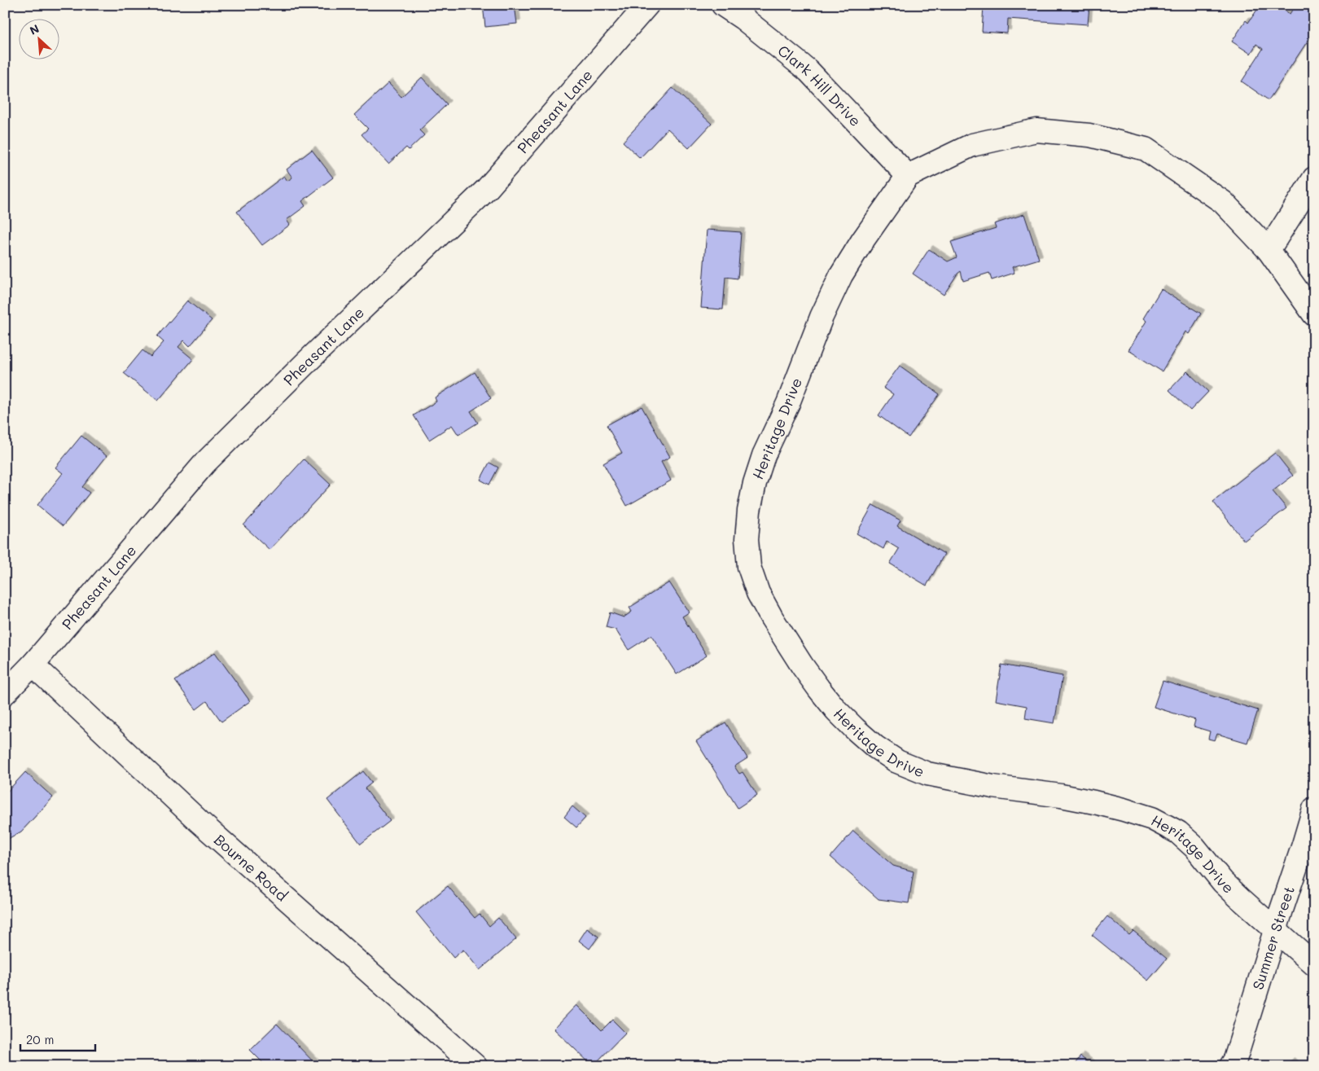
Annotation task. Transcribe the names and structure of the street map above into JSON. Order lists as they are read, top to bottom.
{
  "streets": {
    "street": [
      "Clark Hill Drive",
      "Pheasant Lane",
      "Heritage Drive",
      "Bourne Road",
      "Summer Street"
    ]
  },
  "crossings": [
    ["Clark Hill Drive", "Heritage Drive"],
    ["Pheasant Lane", "Bourne Road"],
    ["Heritage Drive", "Summer Street"]
  ],
  "scale_bar": "20 m",
  "north": "top left"
}
